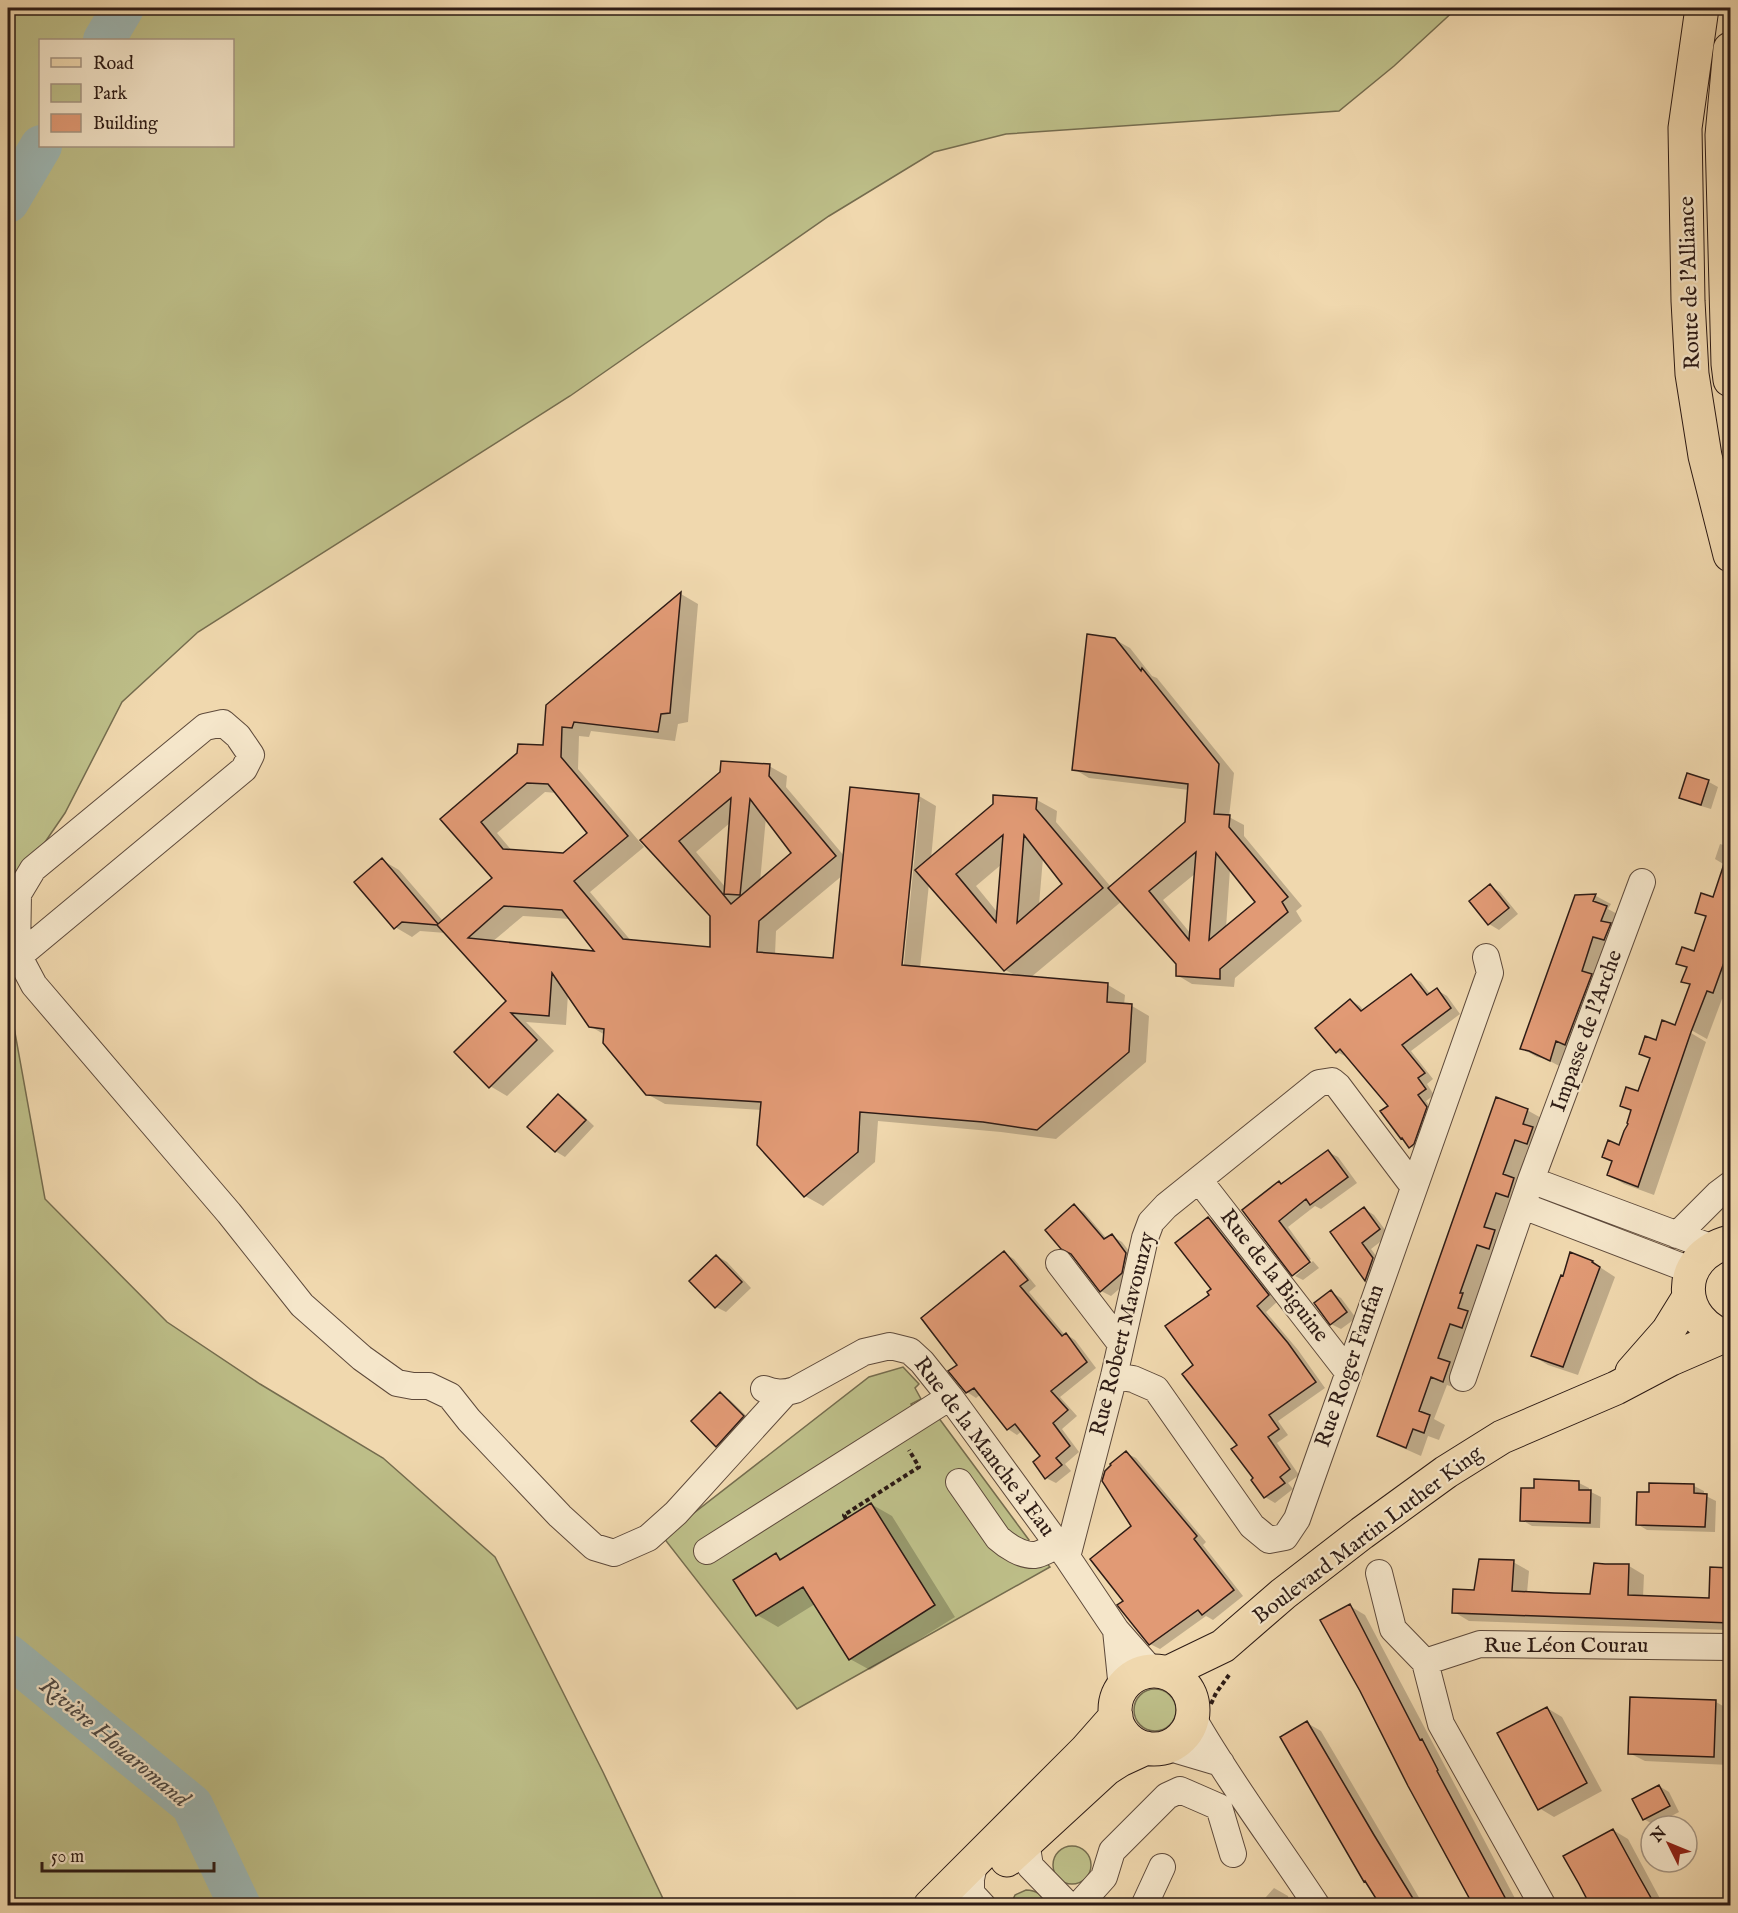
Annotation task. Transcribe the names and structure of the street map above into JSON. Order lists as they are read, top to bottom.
{
  "streets": {
    "main road": ["Route de l'Alliance", "Boulevard Martin Luther King"],
    "street": [
      "Impasse de l'Arche",
      "Rue de la Biguine",
      "Rue Robert Mavounzy",
      "Rue Roger Fanfan",
      "Rue de la Manche à Eau",
      "Rue Léon Courau"
    ]
  },
  "crossings": [
    ["Rue de la Biguine", "Rue Robert Mavounzy"],
    ["Rue de la Biguine", "Rue Roger Fanfan"],
    ["Rue Robert Mavounzy", "Rue Roger Fanfan"],
    ["Rue Robert Mavounzy", "Rue de la Manche à Eau"],
    ["Rue de la Manche à Eau", "Boulevard Martin Luther King"]
  ],
  "water": ["Rivière Houaromand"],
  "legend": ["Road", "Park", "Building"],
  "scale_bar": "50 m",
  "north": "top left"
}
